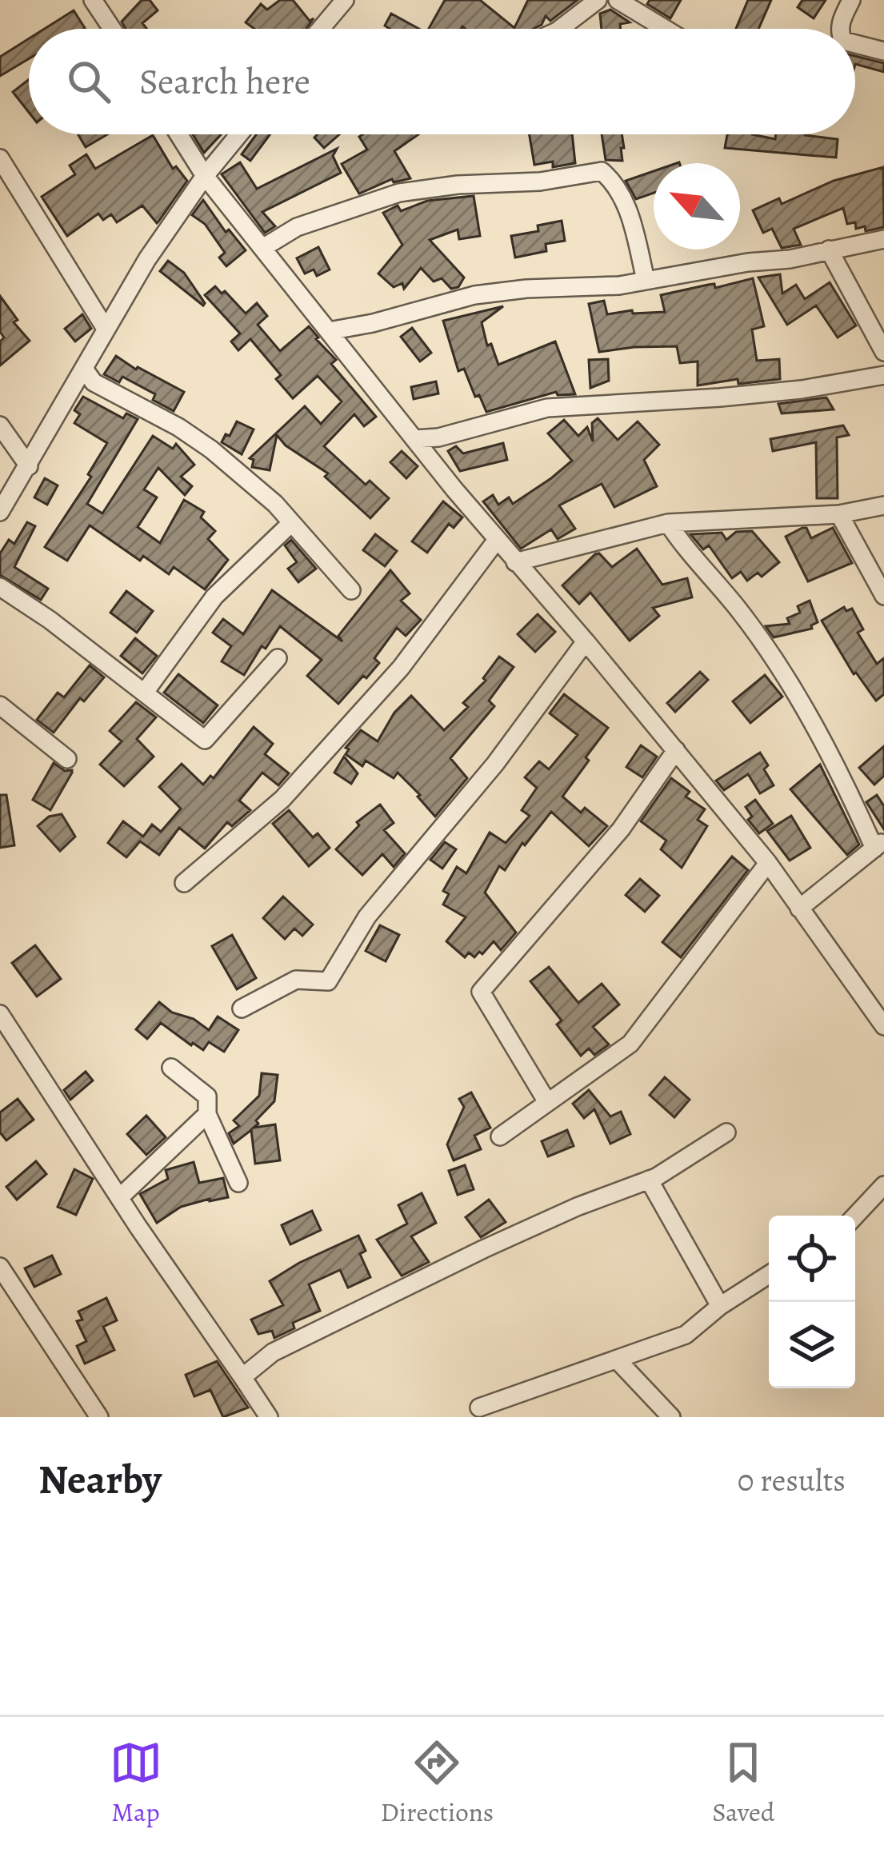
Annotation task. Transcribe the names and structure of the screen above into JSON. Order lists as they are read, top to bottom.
{
  "north": "top left",
  "page": {
    "search": "Search here",
    "heading": ["Nearby", "0 results"],
    "nav": ["Map", "Directions", "Saved"]
  }
}
